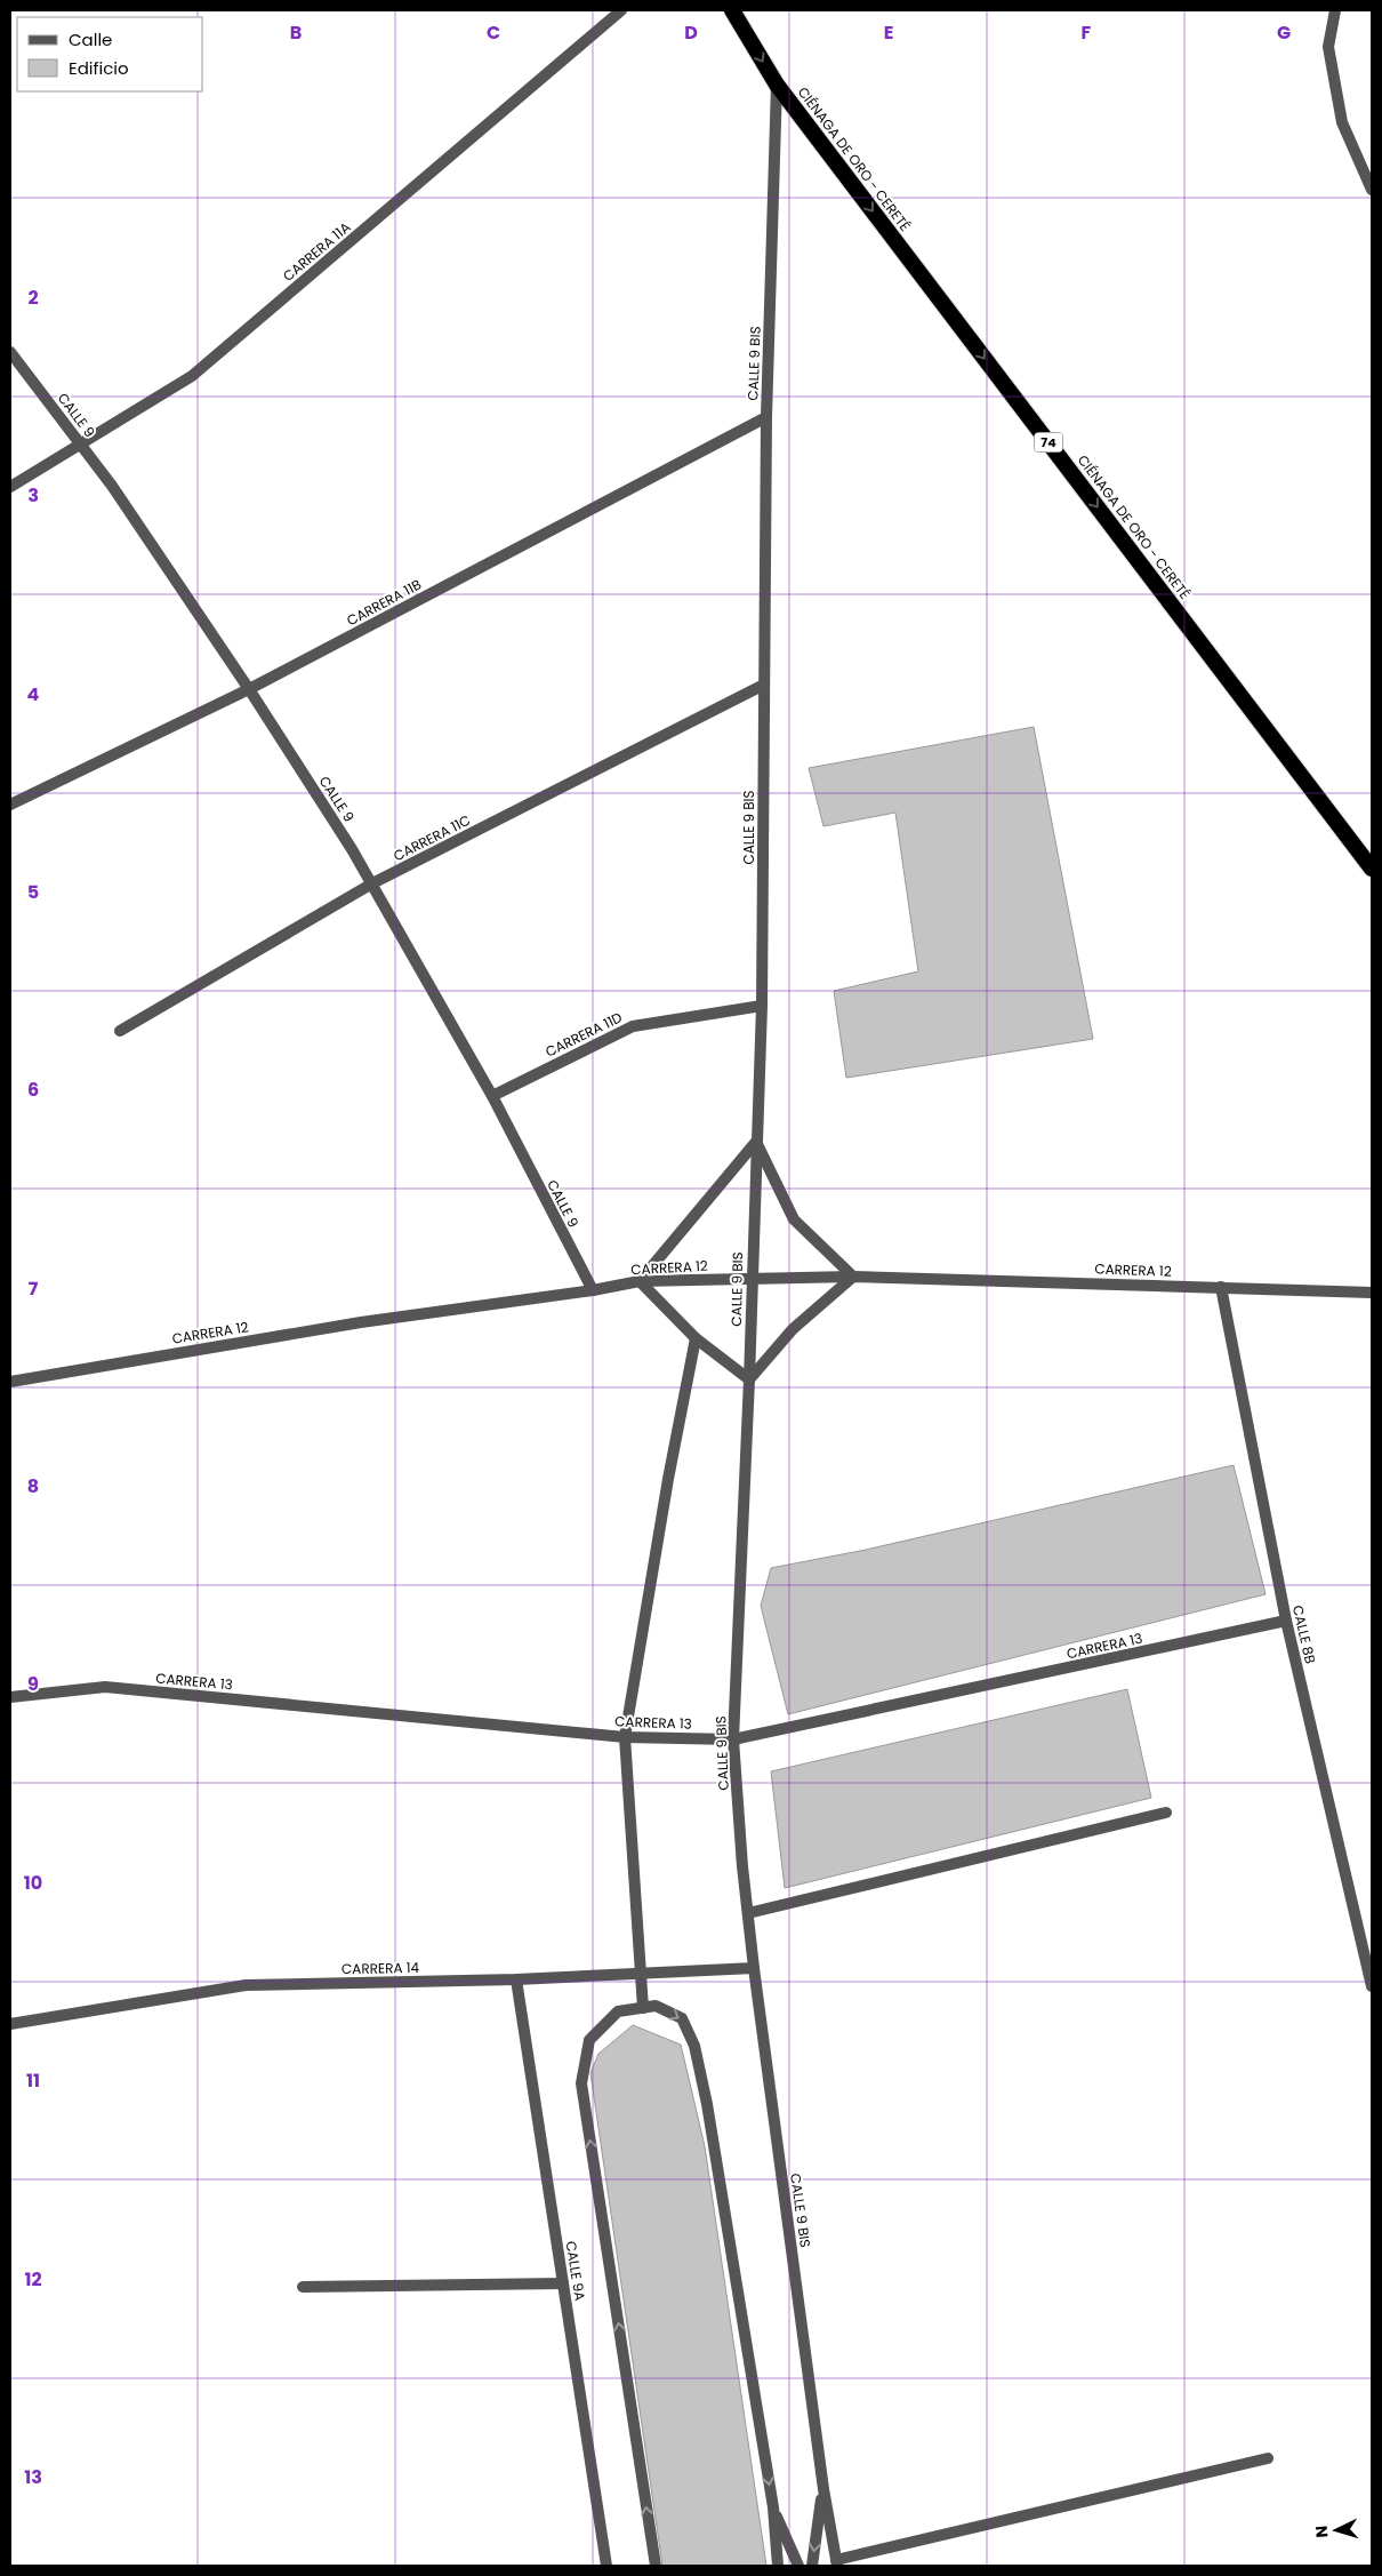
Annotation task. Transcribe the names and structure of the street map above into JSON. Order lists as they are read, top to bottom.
{
  "streets": {
    "highway": ["CIÉNAGA DE ORO - CERETÉ", "74"],
    "street": [
      "CARRERA 11A",
      "CALLE 9 BIS",
      "CALLE 9",
      "CARRERA 11B",
      "CARRERA 11C",
      "CARRERA 11D",
      "CARRERA 12",
      "CALLE 8B",
      "CARRERA 13",
      "CARRERA 14",
      "CALLE 9A"
    ]
  },
  "crossings": [
    ["CIÉNAGA DE ORO - CERETÉ", "CALLE 9 BIS"],
    ["CARRERA 11A", "CALLE 9"],
    ["CALLE 9 BIS", "CARRERA 11B"],
    ["CALLE 9 BIS", "CARRERA 11C"],
    ["CALLE 9 BIS", "CARRERA 11D"],
    ["CALLE 9 BIS", "CARRERA 12"],
    ["CALLE 9 BIS", "CARRERA 13"],
    ["CALLE 9 BIS", "CARRERA 14"],
    ["CALLE 9", "CARRERA 11B"],
    ["CALLE 9", "CARRERA 11C"],
    ["CALLE 9", "CARRERA 11D"],
    ["CALLE 9", "CARRERA 12"],
    ["CARRERA 12", "CALLE 8B"],
    ["CALLE 8B", "CARRERA 13"],
    ["CARRERA 14", "CALLE 9A"]
  ],
  "one_way": ["CIÉNAGA DE ORO - CERETÉ"],
  "legend": ["Calle", "Edificio"],
  "north": "left",
  "grid": {
    "columns": [
      "B",
      "C",
      "D",
      "E",
      "F",
      "G"
    ],
    "rows": [
      "2",
      "3",
      "4",
      "5",
      "6",
      "7",
      "8",
      "9",
      "10",
      "11",
      "12",
      "13"
    ]
  }
}
